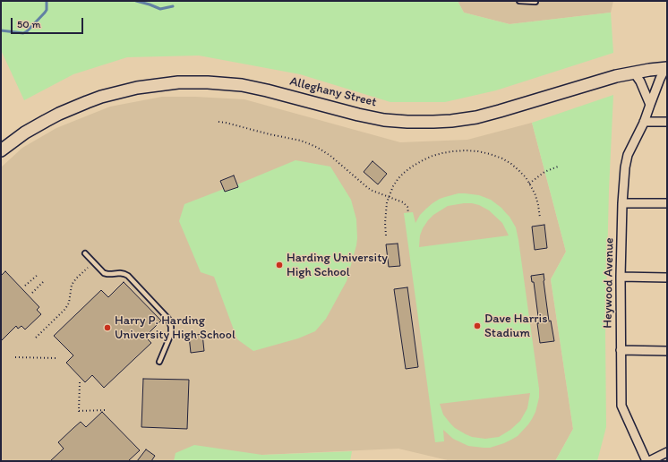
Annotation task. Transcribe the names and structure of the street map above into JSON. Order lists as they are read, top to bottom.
{
  "streets": {
    "street": ["Alleghany Street", "Heywood Avenue"]
  },
  "crossings": [
    ["Alleghany Street", "Heywood Avenue"]
  ],
  "places": ["Harding University High School", "Dave Harris Stadium", "Harry P. Harding University High School"],
  "scale_bar": "50 m"
}
